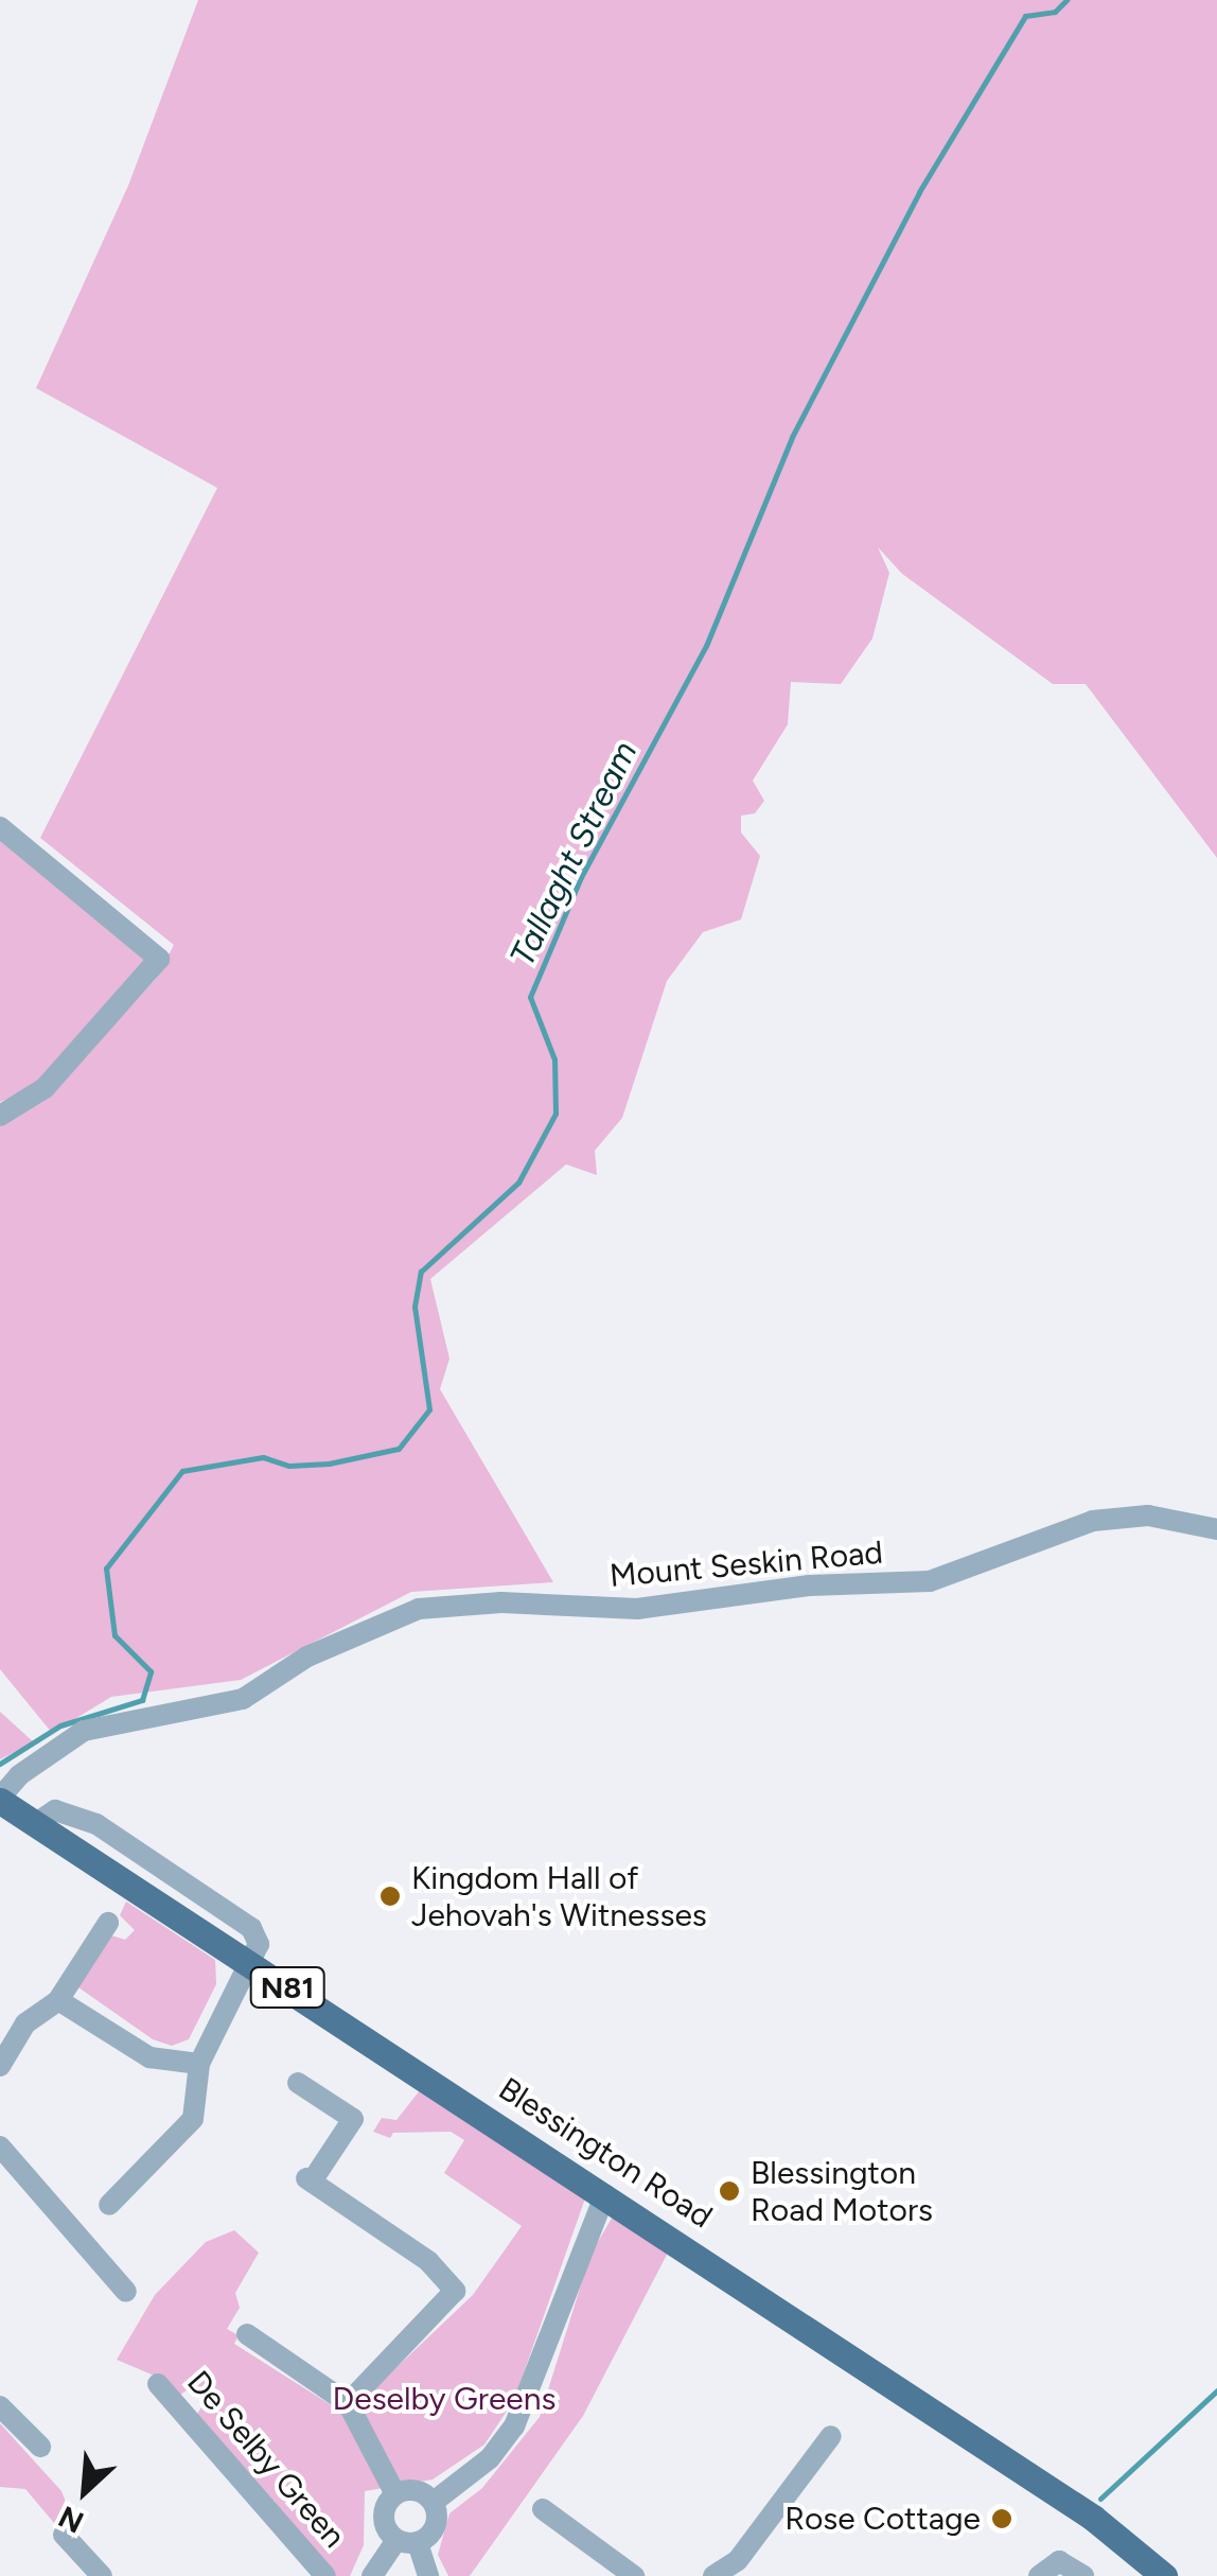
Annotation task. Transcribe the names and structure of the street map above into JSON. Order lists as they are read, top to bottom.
{
  "streets": {
    "main road": ["N81", "Blessington Road"],
    "street": ["Mount Seskin Road", "De Selby Green"]
  },
  "crossings": [
    ["Mount Seskin Road", "Blessington Road"]
  ],
  "water": ["Tallaght Stream"],
  "parks": ["Deselby Greens"],
  "places": ["Kingdom Hall of Jehovah's Witnesses", "Blessington Road Motors", "Rose Cottage"],
  "north": "bottom left"
}
